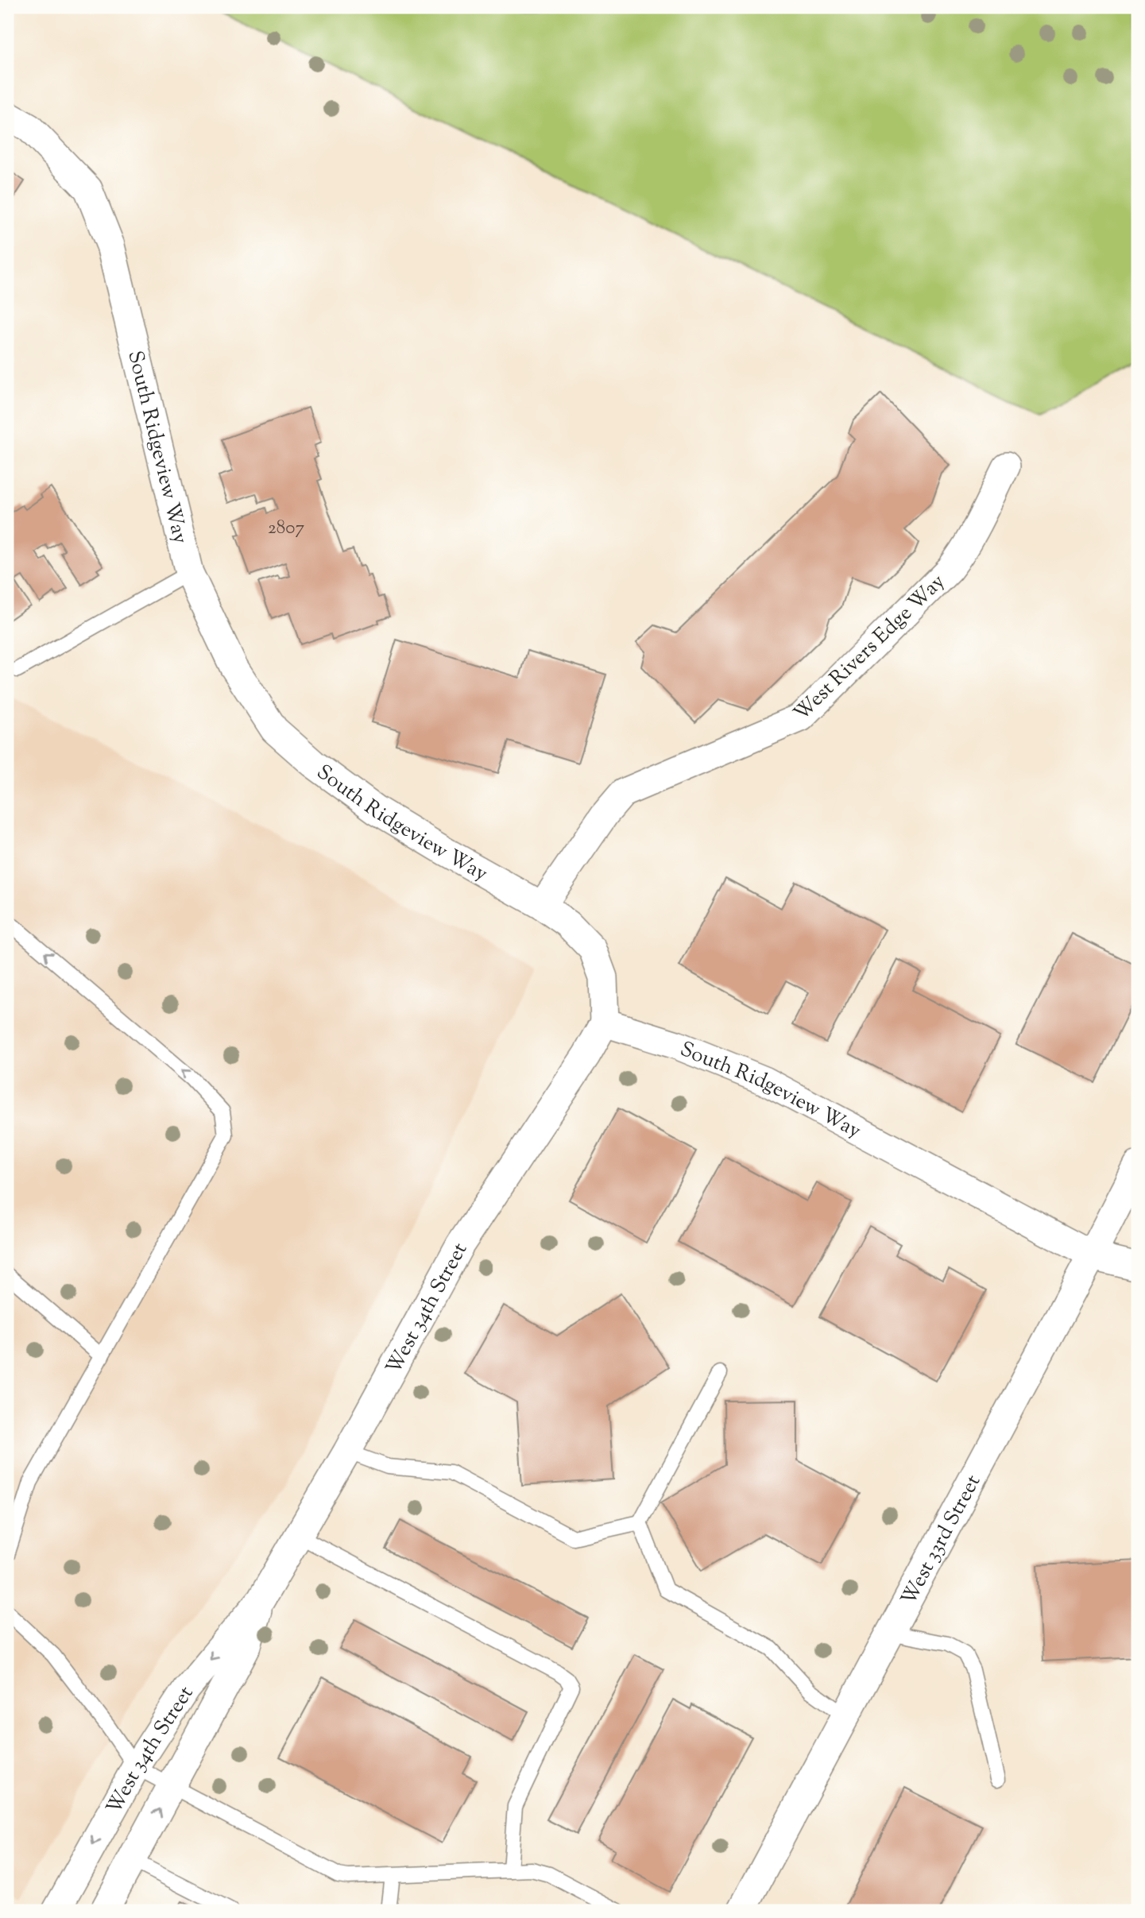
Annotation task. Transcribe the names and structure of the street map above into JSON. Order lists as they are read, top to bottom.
{
  "streets": {
    "street": [
      "South Ridgeview Way",
      "West Rivers Edge Way",
      "West 34th Street",
      "West 33rd Street"
    ]
  },
  "crossings": [
    ["South Ridgeview Way", "West Rivers Edge Way"],
    ["South Ridgeview Way", "West 34th Street"],
    ["South Ridgeview Way", "West 33rd Street"]
  ],
  "house_numbers": ["2807"]
}
